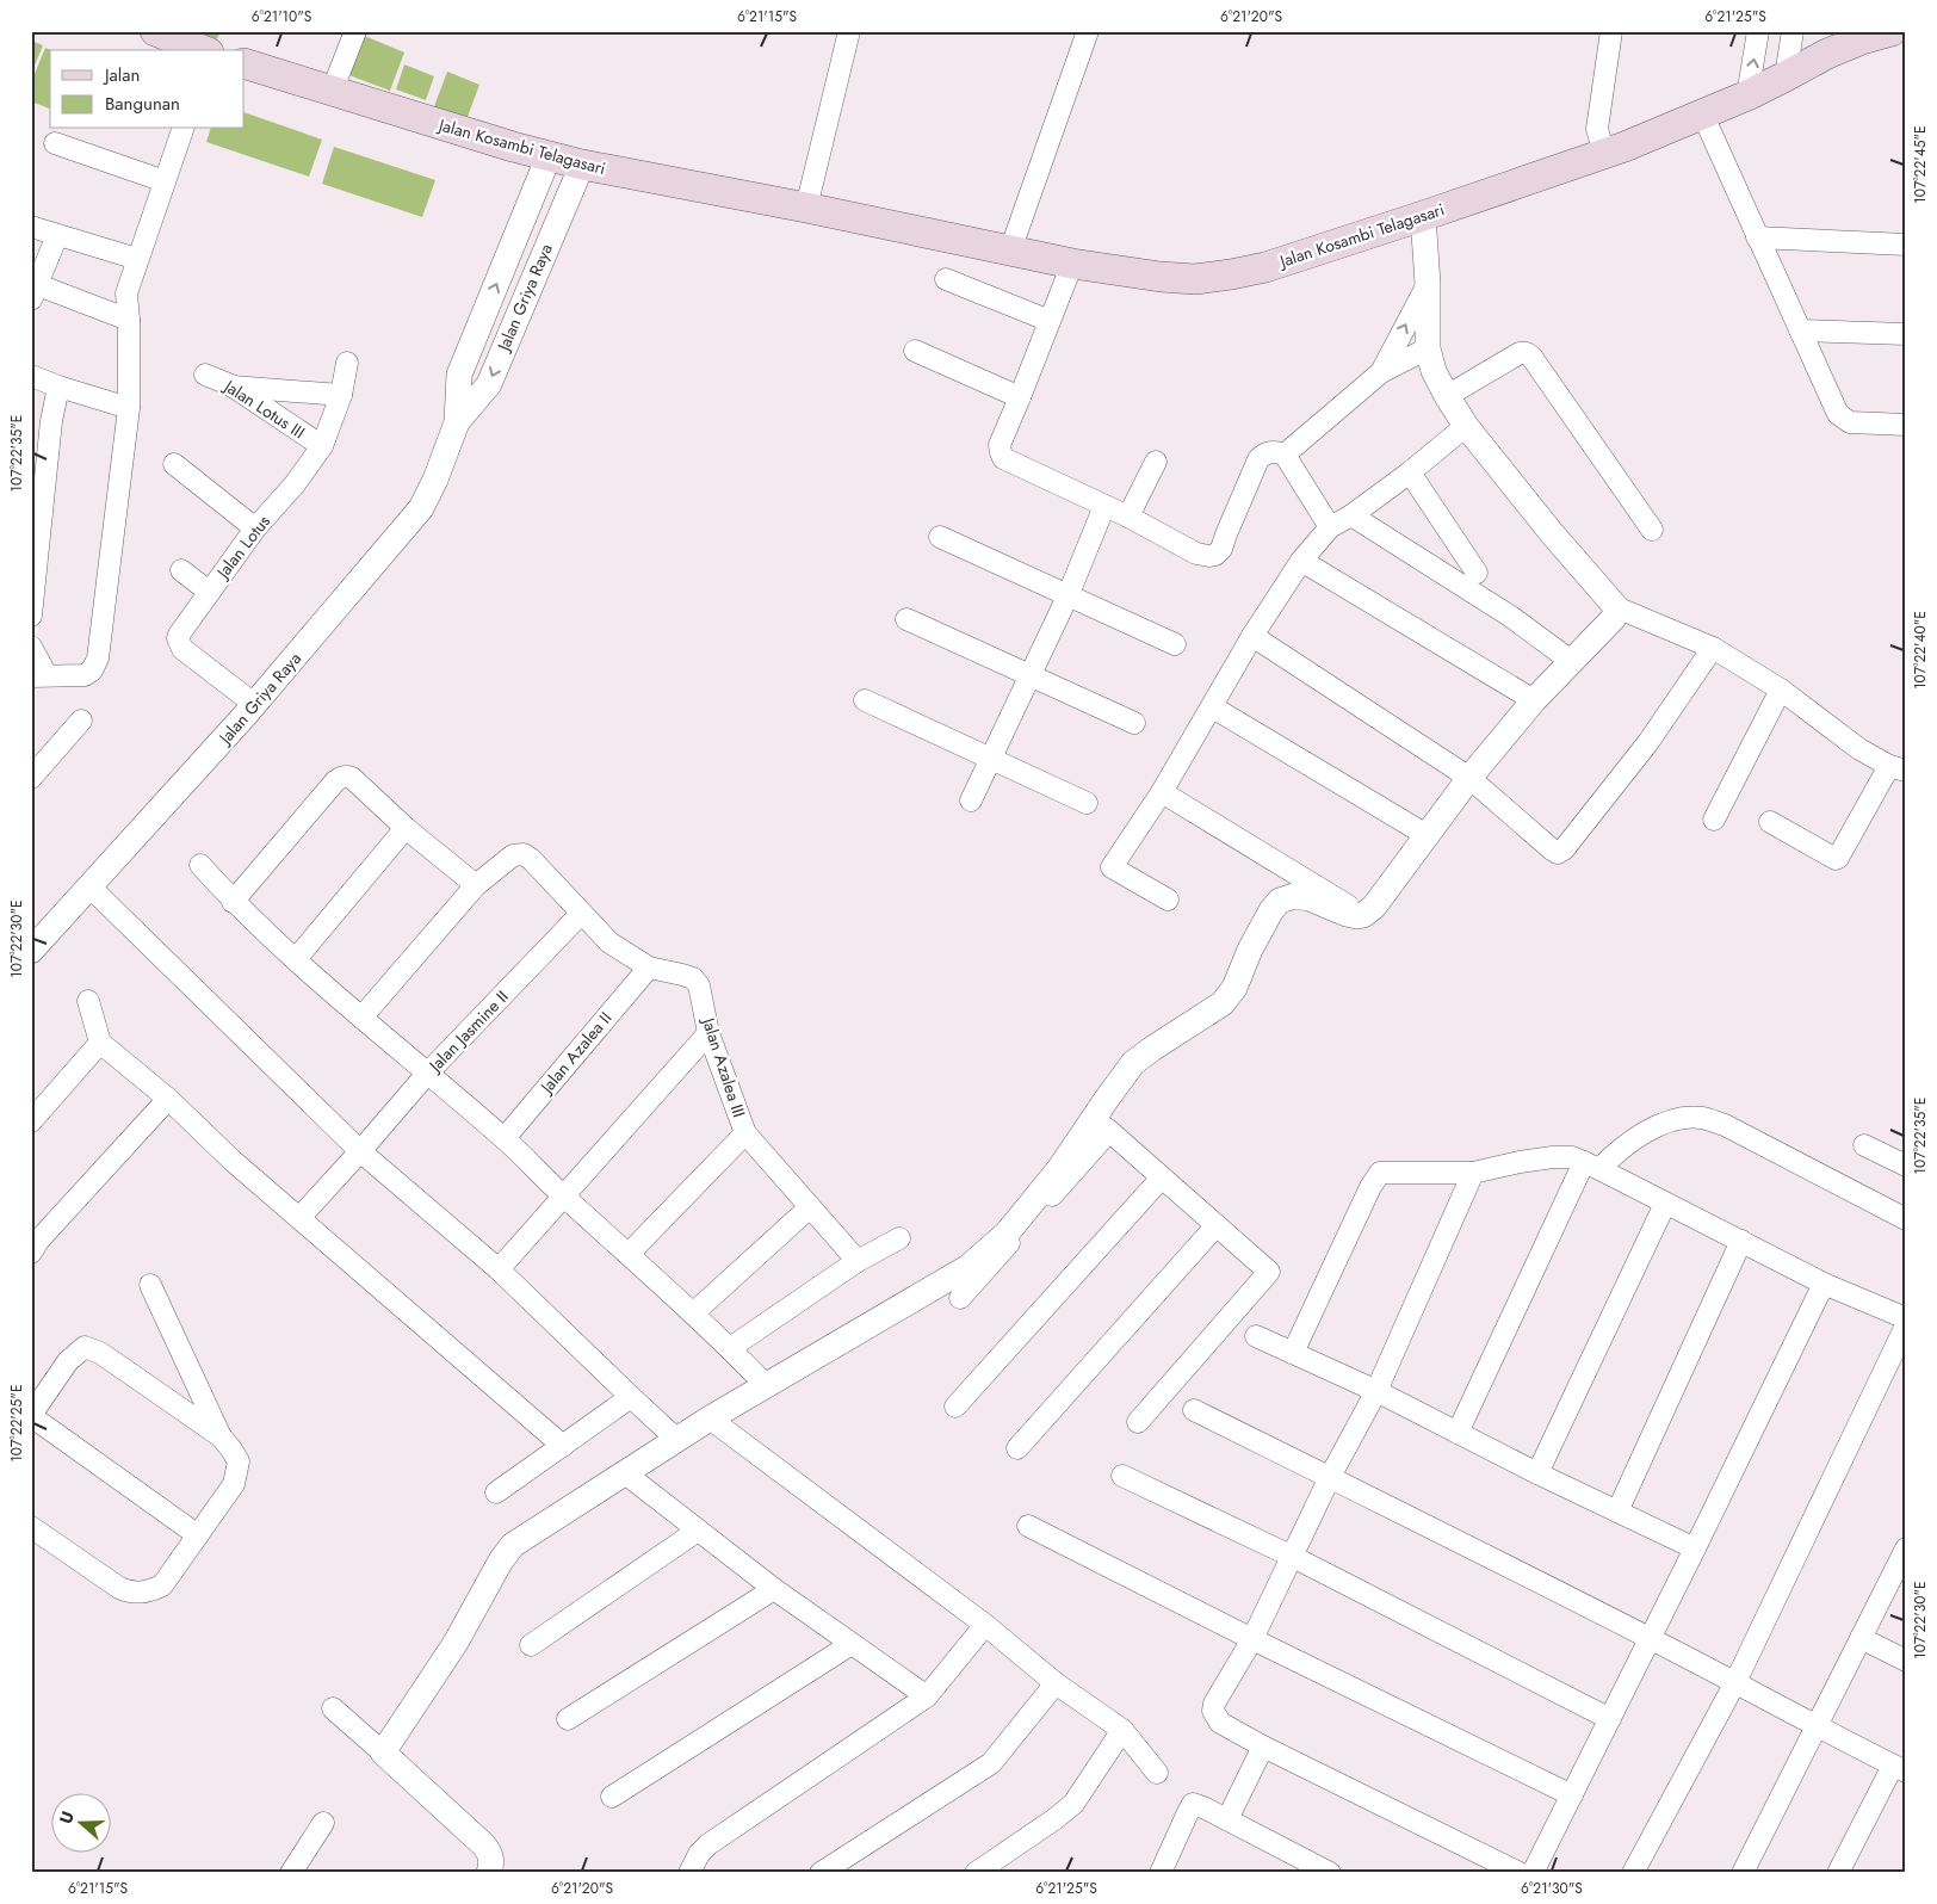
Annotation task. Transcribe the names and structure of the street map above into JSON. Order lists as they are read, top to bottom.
{
  "streets": {
    "main road": ["Jalan Kosambi Telagasari"],
    "street": [
      "Jalan Griya Raya",
      "Jalan Lotus III",
      "Jalan Lotus",
      "Jalan Jasmine II",
      "Jalan Azalea II",
      "Jalan Azalea III"
    ]
  },
  "crossings": [
    ["Jalan Kosambi Telagasari", "Jalan Griya Raya"],
    ["Jalan Griya Raya", "Jalan Lotus"],
    ["Jalan Lotus III", "Jalan Lotus"],
    ["Jalan Jasmine II", "Jalan Azalea III"],
    ["Jalan Azalea II", "Jalan Azalea III"]
  ],
  "legend": ["Jalan", "Bangunan"],
  "north": "left",
  "coordinates": [
    "6°21'10\"S",
    "6°21'15\"S",
    "6°21'20\"S",
    "6°21'25\"S",
    "107°22'45\"E",
    "107°22'35\"E",
    "107°22'40\"E",
    "107°22'30\"E",
    "107°22'25\"E",
    "6°21'30\"S"
  ]
}
